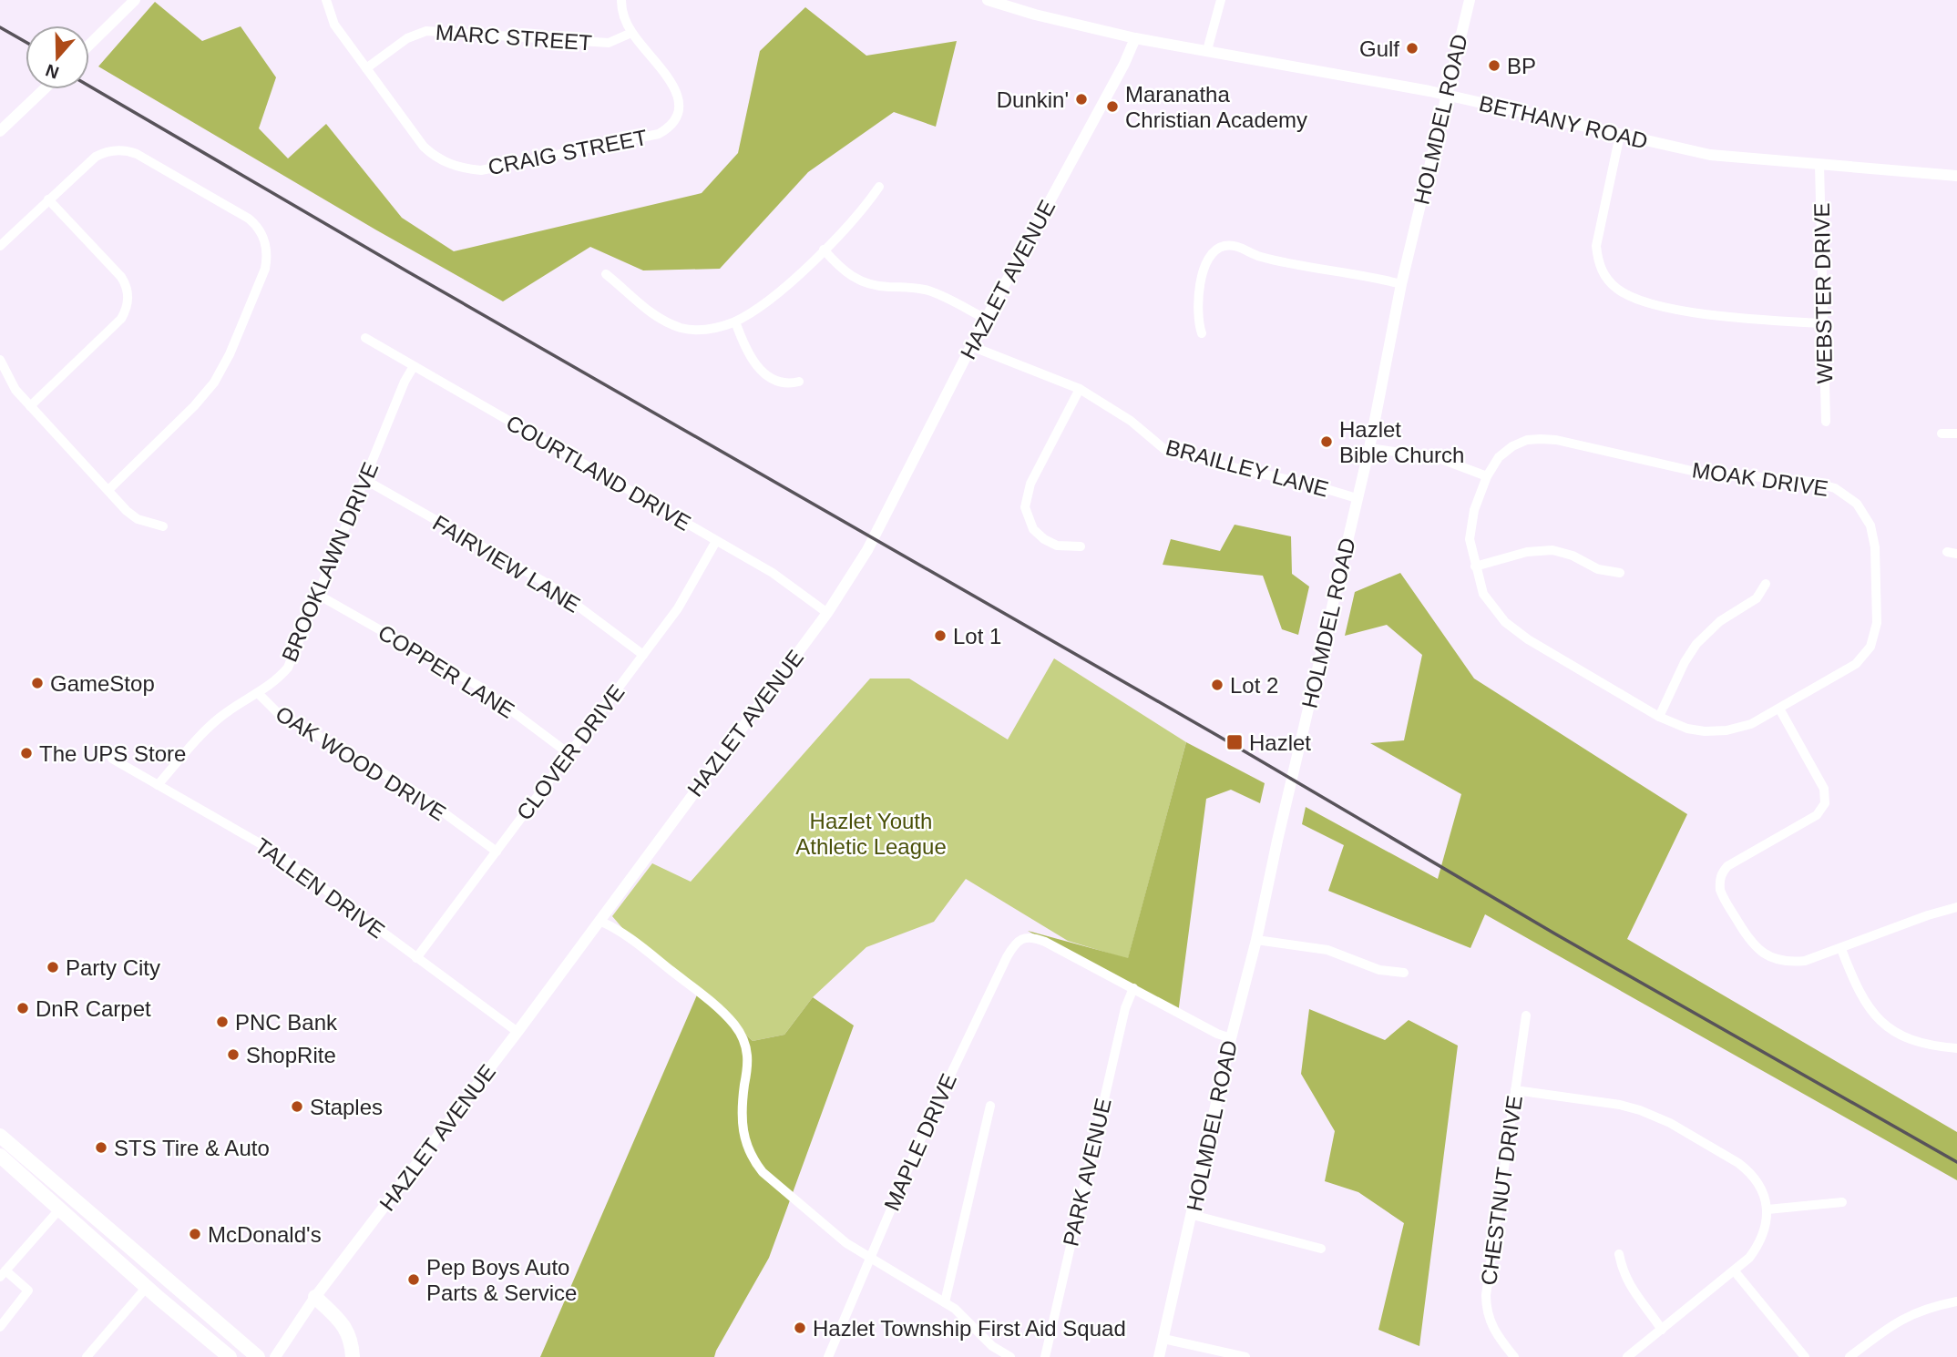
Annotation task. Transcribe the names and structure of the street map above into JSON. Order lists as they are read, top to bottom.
{
  "streets": {
    "street": [
      "MARC STREET",
      "HOLMDEL ROAD",
      "BETHANY ROAD",
      "CRAIG STREET",
      "HAZLET AVENUE",
      "WEBSTER DRIVE",
      "BRAILLEY LANE",
      "COURTLAND DRIVE",
      "MOAK DRIVE",
      "BROOKLAWN DRIVE",
      "FAIRVIEW LANE",
      "COPPER LANE",
      "CLOVER DRIVE",
      "OAK WOOD DRIVE",
      "TALLEN DRIVE",
      "MAPLE DRIVE",
      "PARK AVENUE",
      "CHESTNUT DRIVE"
    ]
  },
  "crossings": [
    ["MARC STREET", "CRAIG STREET"],
    ["HOLMDEL ROAD", "BETHANY ROAD"],
    ["HOLMDEL ROAD", "BRAILLEY LANE"],
    ["BETHANY ROAD", "HAZLET AVENUE"],
    ["BETHANY ROAD", "WEBSTER DRIVE"],
    ["HAZLET AVENUE", "BRAILLEY LANE"],
    ["HAZLET AVENUE", "COURTLAND DRIVE"],
    ["HAZLET AVENUE", "TALLEN DRIVE"],
    ["COURTLAND DRIVE", "BROOKLAWN DRIVE"],
    ["COURTLAND DRIVE", "CLOVER DRIVE"],
    ["BROOKLAWN DRIVE", "FAIRVIEW LANE"],
    ["BROOKLAWN DRIVE", "COPPER LANE"],
    ["BROOKLAWN DRIVE", "OAK WOOD DRIVE"],
    ["BROOKLAWN DRIVE", "TALLEN DRIVE"],
    ["FAIRVIEW LANE", "CLOVER DRIVE"],
    ["COPPER LANE", "CLOVER DRIVE"],
    ["CLOVER DRIVE", "OAK WOOD DRIVE"],
    ["CLOVER DRIVE", "TALLEN DRIVE"],
    ["MAPLE DRIVE", "PARK AVENUE"]
  ],
  "parks": ["Hazlet Youth Athletic League"],
  "places": {
    "other": [
      "Gulf",
      "BP",
      "Dunkin'",
      "Maranatha Christian Academy",
      "Hazlet Bible Church",
      "Lot 1",
      "GameStop",
      "Lot 2",
      "The UPS Store",
      "Party City",
      "DnR Carpet",
      "PNC Bank",
      "ShopRite",
      "Staples",
      "STS Tire & Auto",
      "McDonald's",
      "Pep Boys Auto Parts & Service",
      "Hazlet Township First Aid Squad"
    ],
    "transit": ["Hazlet"]
  },
  "north": "bottom"
}
